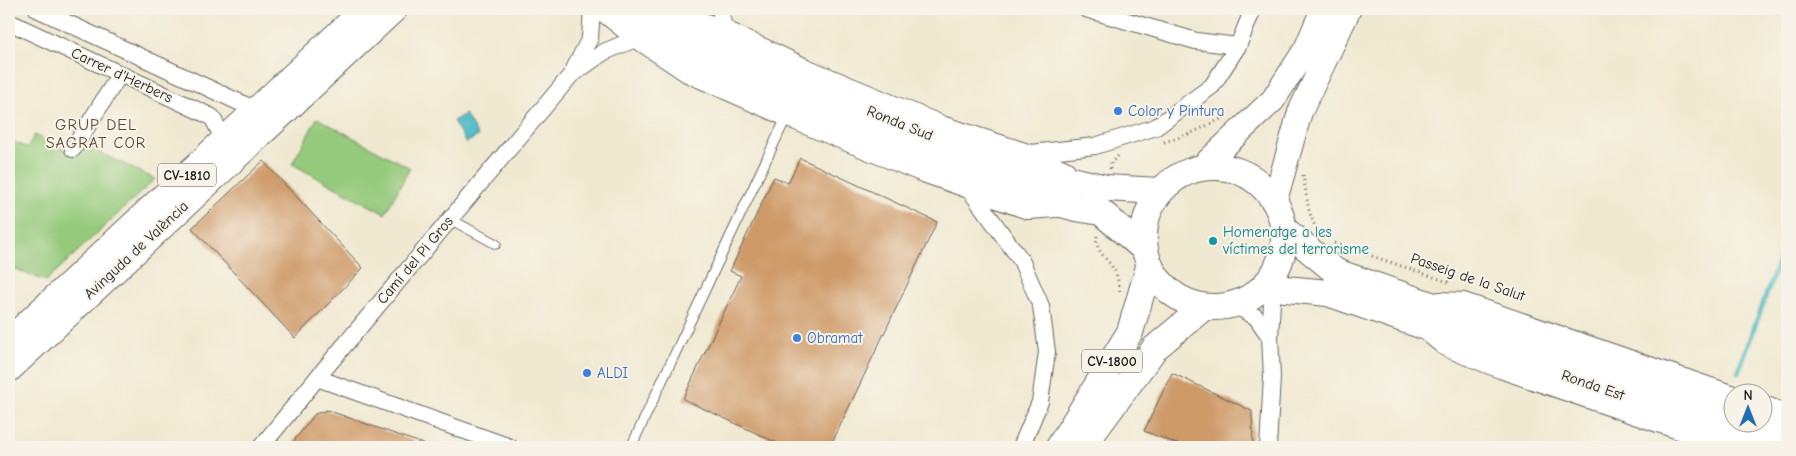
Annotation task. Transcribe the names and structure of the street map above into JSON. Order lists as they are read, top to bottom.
{
  "streets": {
    "main road": [
      "Ronda Sud",
      "CV-1810",
      "Avinguda de València",
      "CV-1800",
      "Ronda Est"
    ],
    "street": ["Carrer d'Herbers", "Camí del Pi Gros"],
    "path": ["Passeig de la Salut"]
  },
  "crossings": [
    ["Carrer d'Herbers", "Avinguda de València"],
    ["Ronda Sud", "Camí del Pi Gros"],
    ["Ronda Sud", "CV-1800"],
    ["Ronda Sud", "Ronda Est"],
    ["CV-1800", "Ronda Est"]
  ],
  "districts": ["GRUP DEL SAGRAT COR"],
  "places": [
    "Color y Pintura",
    "Homenatge a les víctimes del terrorisme",
    "Obramat",
    "ALDI"
  ],
  "north": "top"
}
